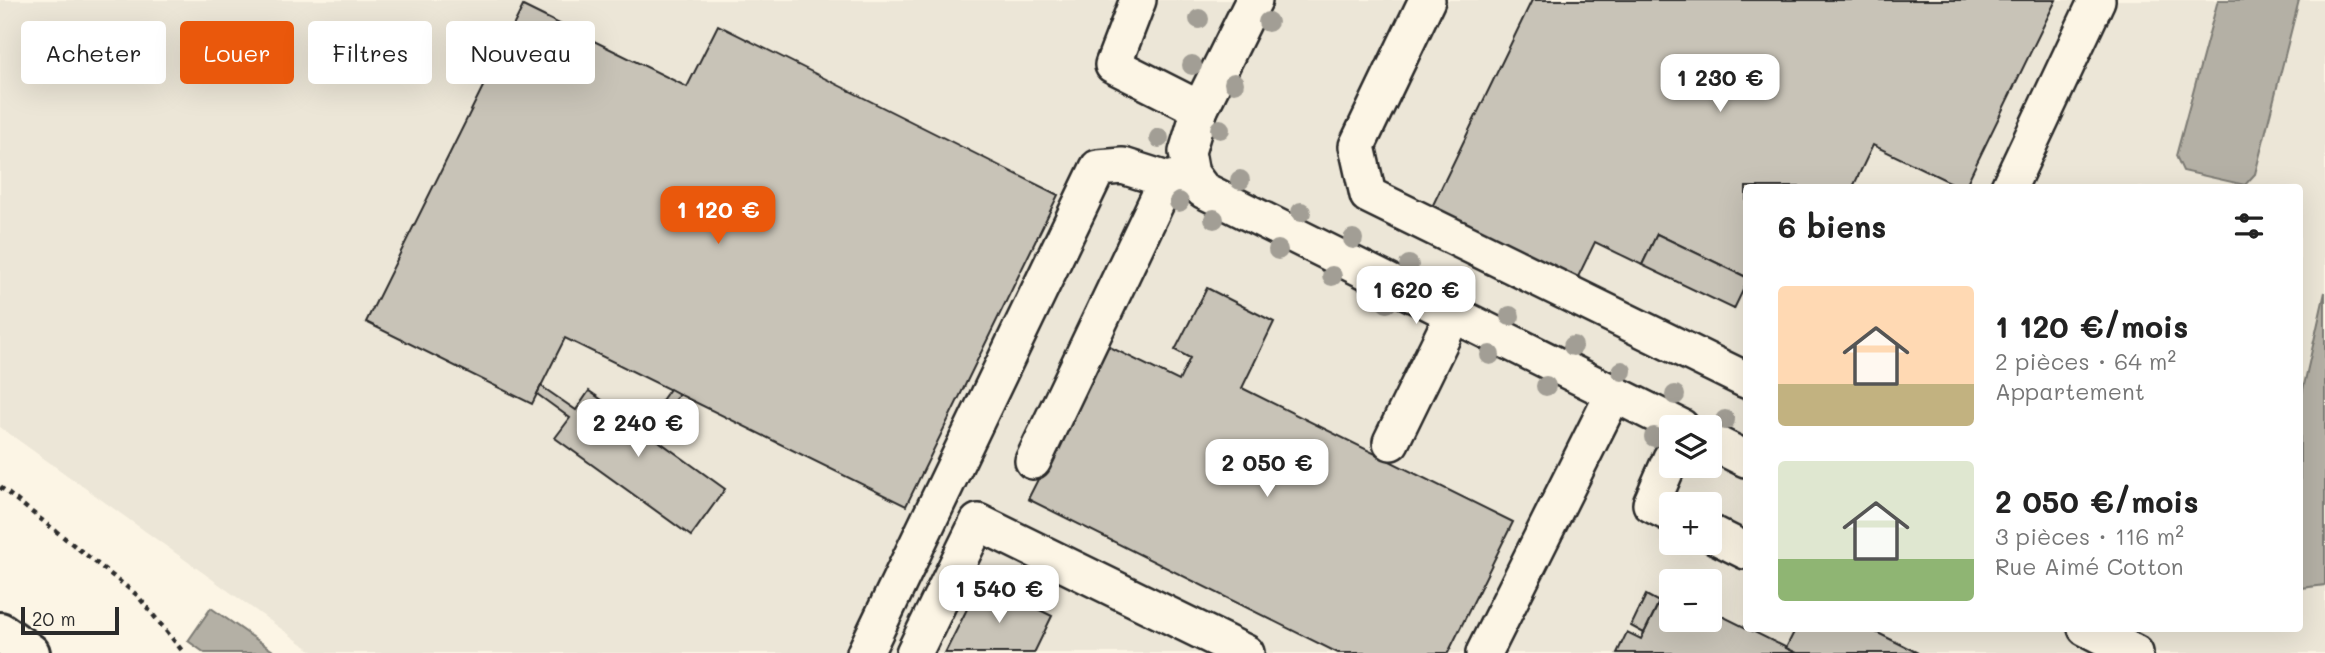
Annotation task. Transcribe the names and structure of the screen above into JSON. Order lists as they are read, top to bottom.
{
  "scale_bar": "20 m",
  "page": {
    "chip": [
      "Acheter",
      "Louer",
      "Filtres",
      "Nouveau"
    ],
    "price": [
      "1 230 €",
      "1 120 €",
      "1 620 €",
      "2 240 €",
      "2 050 €",
      "1 540 €"
    ],
    "heading": "6 biens",
    "list": [
      {
        "name": "1 120 €/mois",
        "note": "2 pièces · 64 m² · Appartement"
      },
      {
        "name": "2 050 €/mois",
        "note": "3 pièces · 116 m² · Rue Aimé Cotton"
      }
    ],
    "map_buttons": ["+", "−"],
    "scale": "20 m"
  }
}
